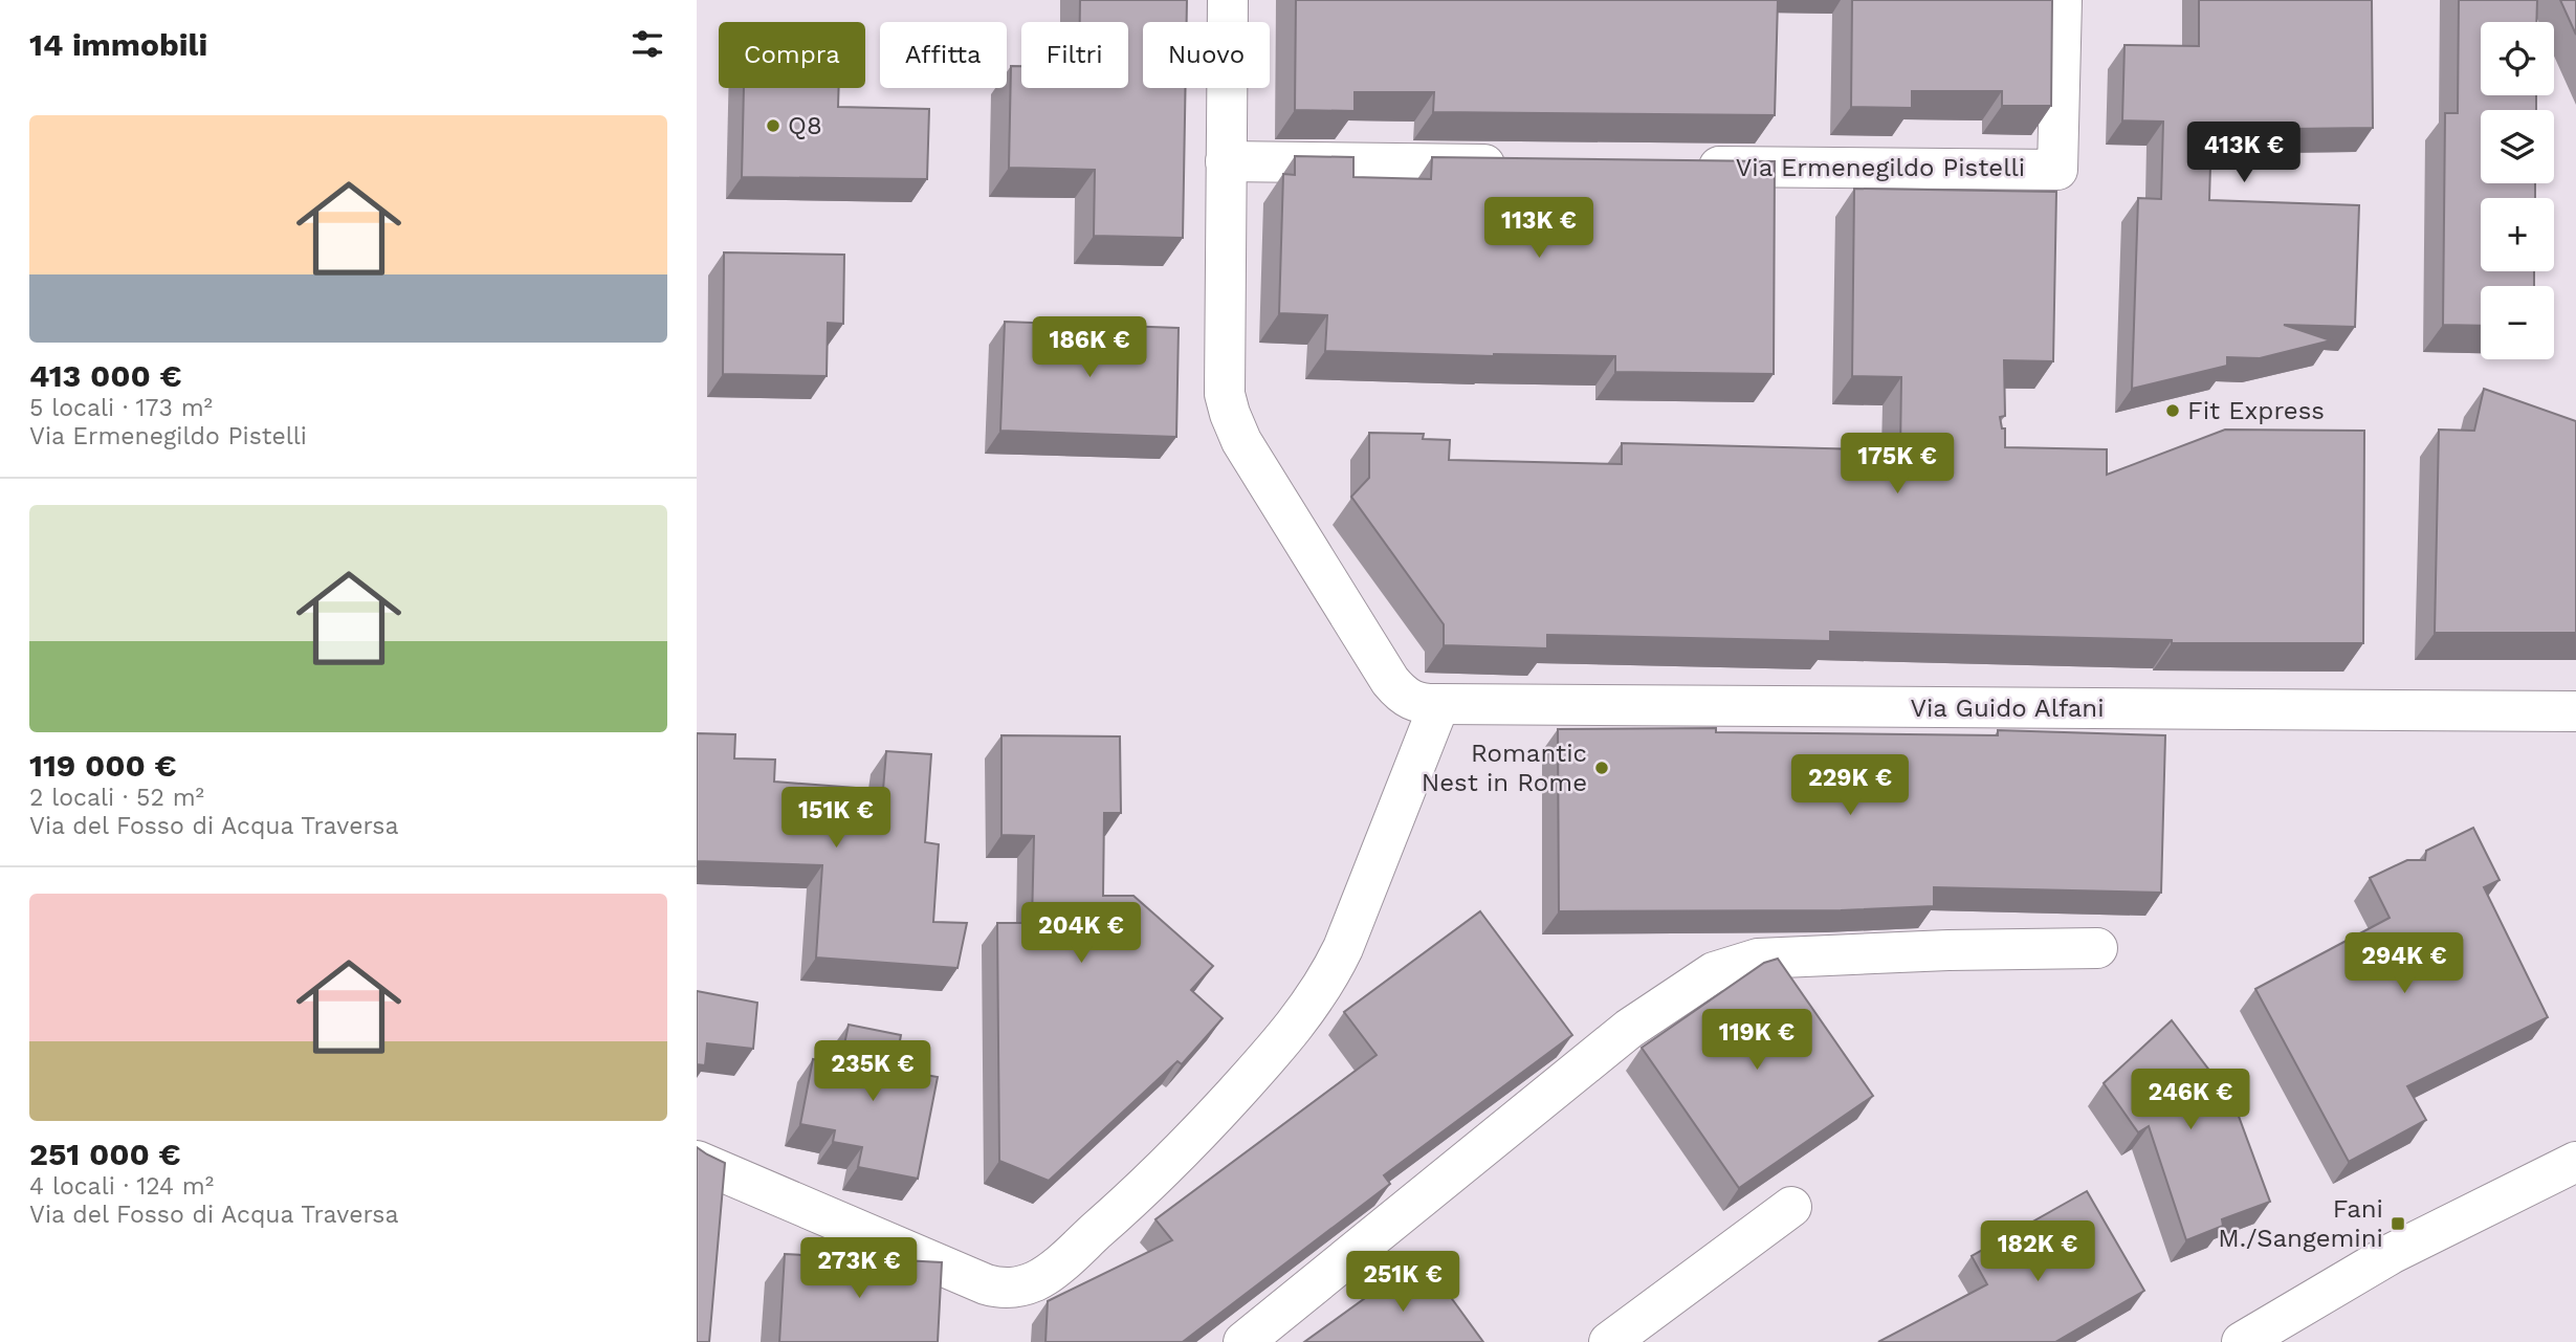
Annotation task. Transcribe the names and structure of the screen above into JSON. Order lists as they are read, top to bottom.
{
  "streets": {
    "street": ["Via Ermenegildo Pistelli", "Via Guido Alfani"]
  },
  "places": {
    "other": ["Q8", "Fit Express", "Romantic Nest in Rome"],
    "transit": ["Fani M./Sangemini"]
  },
  "page": {
    "heading": "14 immobili",
    "map_buttons": ["+", "−"],
    "chip": [
      "Compra",
      "Affitta",
      "Filtri",
      "Nuovo"
    ],
    "list": [
      {
        "name": "413 000 €",
        "note": "5 locali · 173 m² · Via Ermenegildo Pistelli"
      },
      {
        "name": "119 000 €",
        "note": "2 locali · 52 m² · Via del Fosso di Acqua Traversa"
      },
      {
        "name": "251 000 €",
        "note": "4 locali · 124 m² · Via del Fosso di Acqua Traversa"
      }
    ],
    "price": [
      "413K €",
      "113K €",
      "186K €",
      "175K €",
      "229K €",
      "151K €",
      "204K €",
      "294K €",
      "119K €",
      "235K €",
      "246K €",
      "182K €",
      "273K €",
      "251K €"
    ]
  }
}
